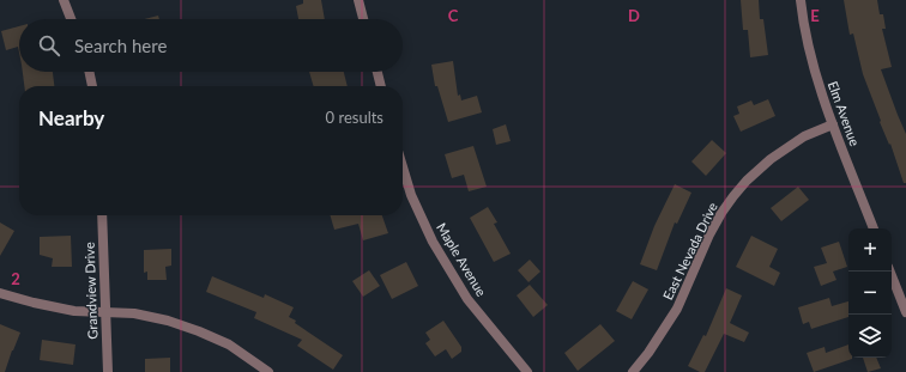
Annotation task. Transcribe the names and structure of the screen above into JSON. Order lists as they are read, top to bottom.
{
  "streets": {
    "street": [
      "Elm Avenue",
      "East Nevada Drive",
      "Maple Avenue",
      "Grandview Drive"
    ]
  },
  "crossings": [
    ["Elm Avenue", "East Nevada Drive"]
  ],
  "page": {
    "search": "Search here",
    "heading": ["Nearby", "0 results"],
    "map_buttons": ["+", "−"]
  },
  "grid": {
    "columns": ["C", "D", "E"],
    "rows": ["2"]
  }
}
